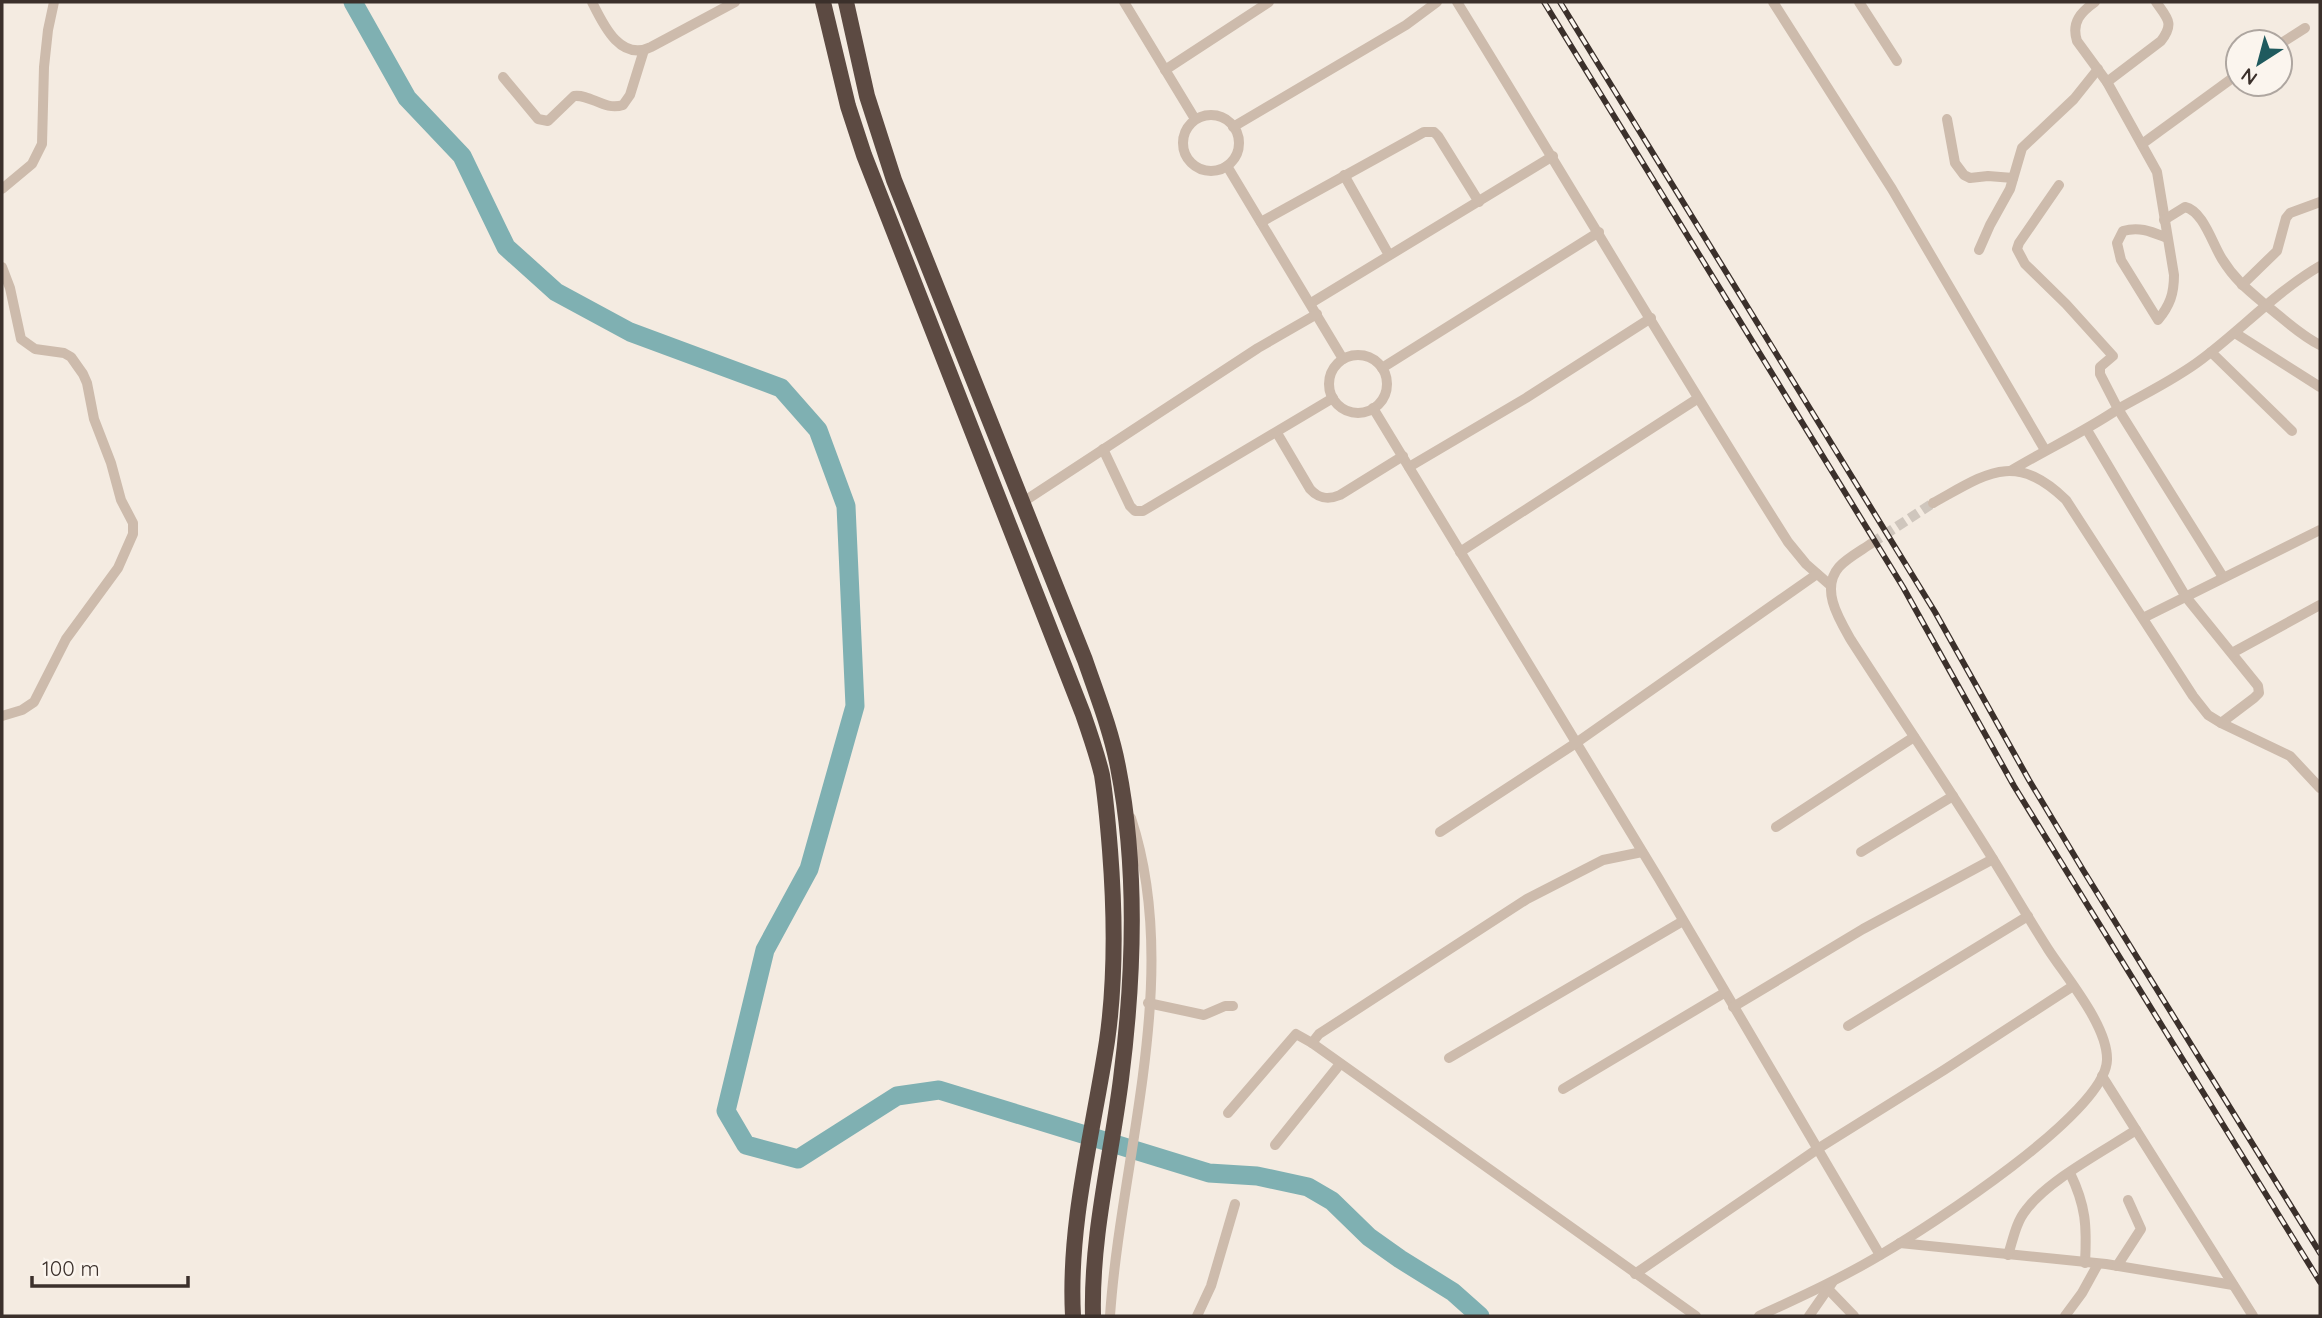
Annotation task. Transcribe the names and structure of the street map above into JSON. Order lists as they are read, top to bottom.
{
  "scale_bar": "100 m",
  "north": "bottom left"
}
